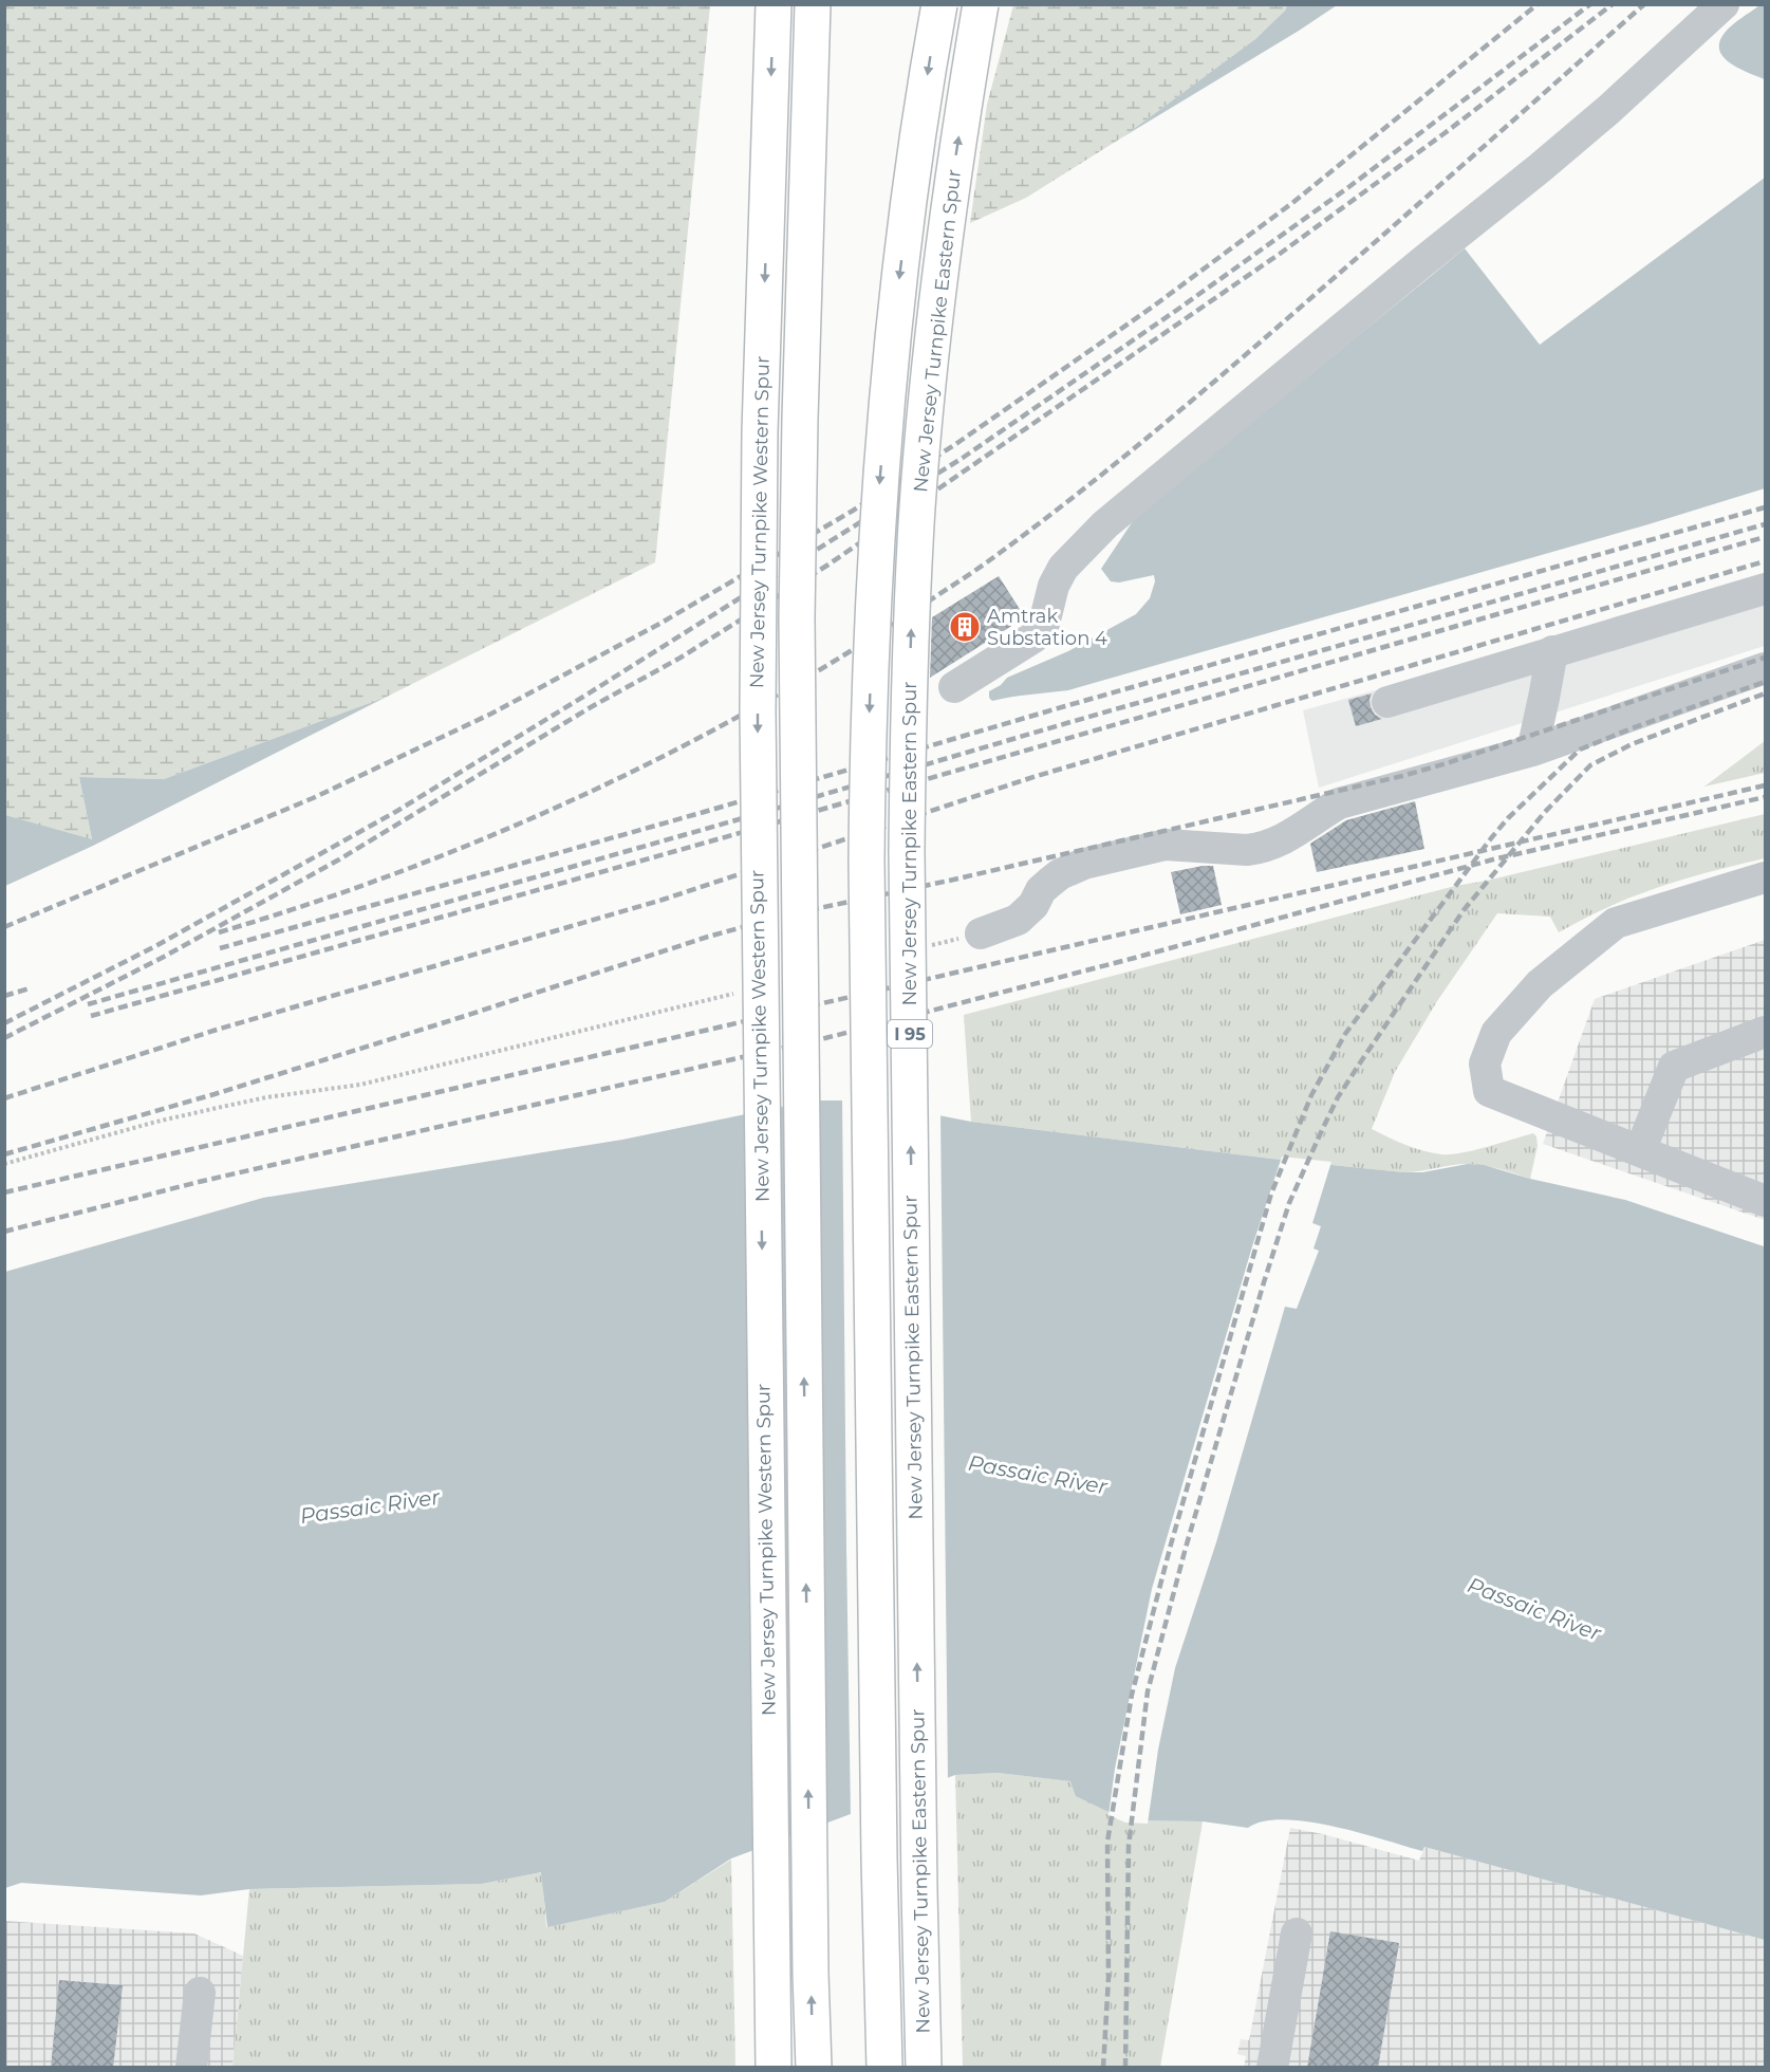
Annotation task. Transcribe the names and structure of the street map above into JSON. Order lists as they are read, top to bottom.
{
  "streets": {
    "highway": ["New Jersey Turnpike Eastern Spur", "New Jersey Turnpike Western Spur", "I 95"]
  },
  "water": ["Passaic River"],
  "places": {
    "building": ["Amtrak Substation 4"]
  }
}
